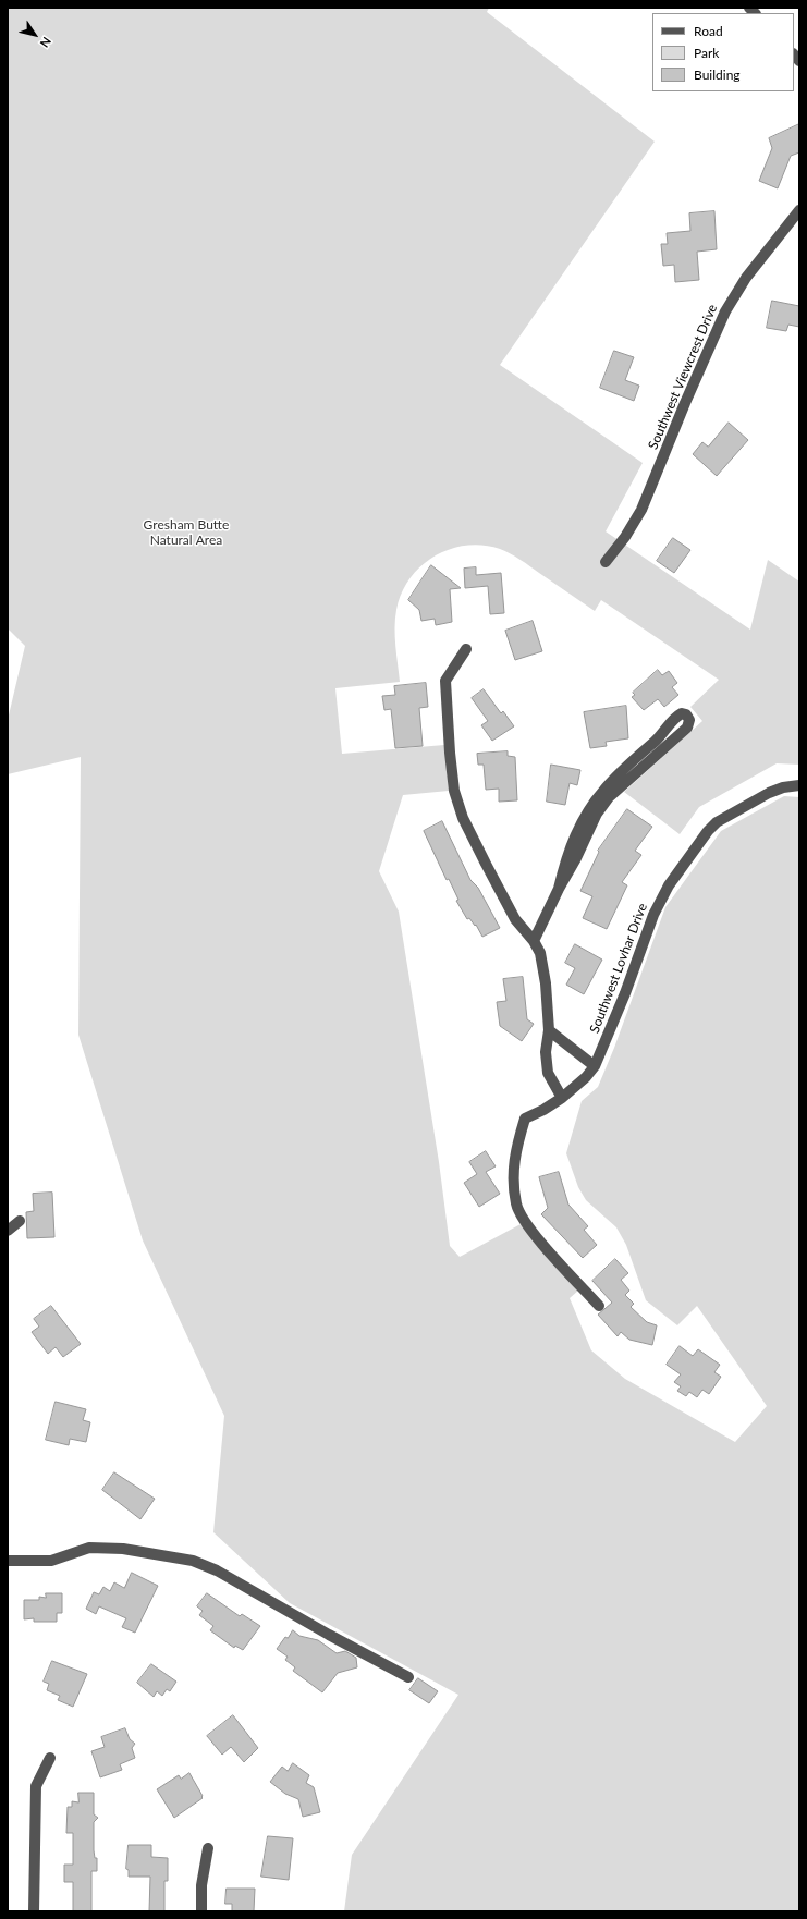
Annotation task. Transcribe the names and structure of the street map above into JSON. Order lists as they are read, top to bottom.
{
  "streets": {
    "street": ["Southwest Viewcrest Drive", "Southwest Lovhar Drive"]
  },
  "parks": ["Gresham Butte Natural Area"],
  "legend": ["Road", "Park", "Building"],
  "north": "bottom right"
}
